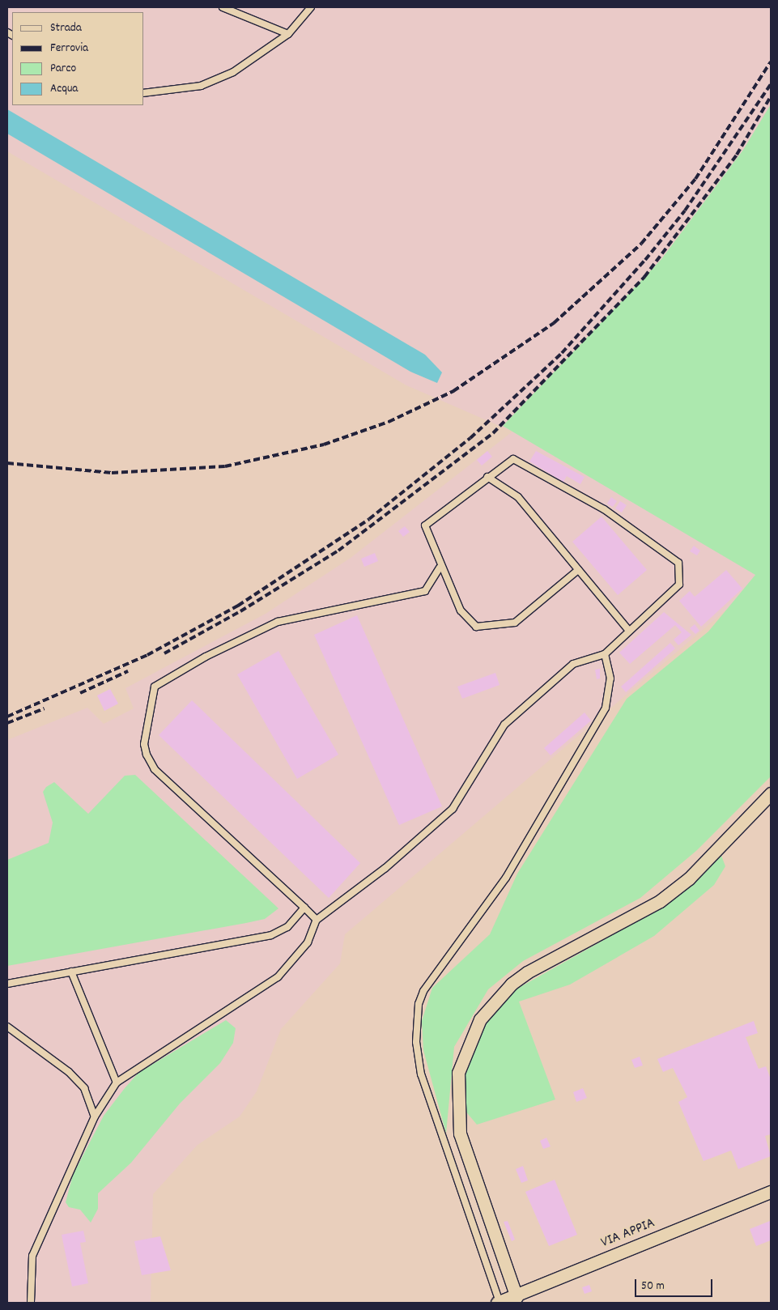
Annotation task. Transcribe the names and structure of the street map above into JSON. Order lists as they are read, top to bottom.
{
  "streets": {
    "street": ["VIA APPIA"]
  },
  "legend": [
    "Strada",
    "Ferrovia",
    "Parco",
    "Acqua"
  ],
  "scale_bar": "50 m"
}
